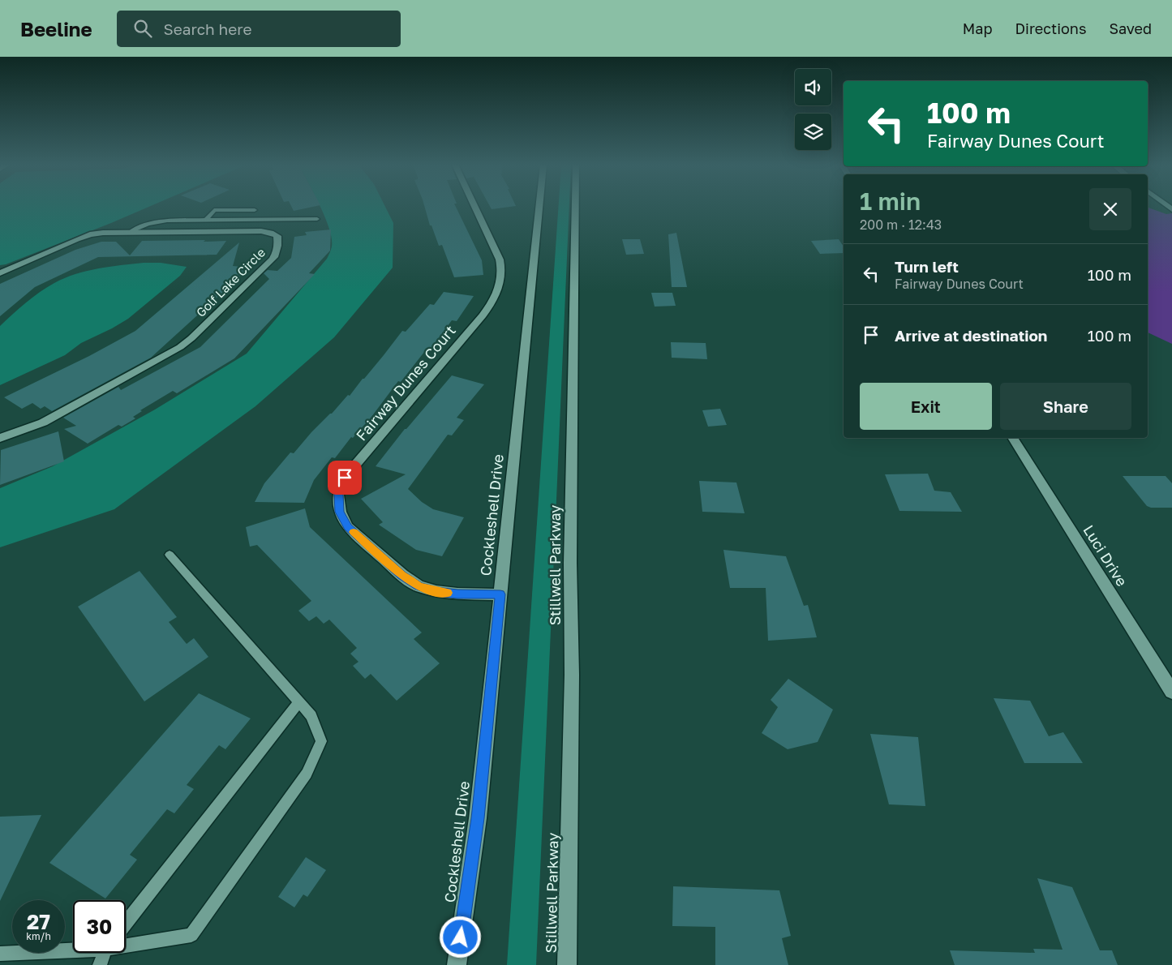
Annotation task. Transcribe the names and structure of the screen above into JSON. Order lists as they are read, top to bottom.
{
  "streets": {
    "street": [
      "Golf Lake Circle",
      "Fairway Dunes Court",
      "Cockleshell Drive",
      "Luci Drive",
      "Stillwell Parkway"
    ]
  },
  "crossings": [
    ["Fairway Dunes Court", "Cockleshell Drive"]
  ],
  "page": {
    "header": "Beeline",
    "search": "Search here",
    "nav": ["Map", "Directions", "Saved"],
    "turn": ["100 m", "Fairway Dunes Court"],
    "heading": ["1 min", "200 m · 12:43"],
    "list": [
      {
        "name": "Turn left",
        "note": "Fairway Dunes Court",
        "value": "100 m"
      },
      {
        "name": "Arrive at destination",
        "value": "100 m"
      }
    ],
    "buttons": ["Exit", "Share"],
    "speed": "27 km/h",
    "limit": "30"
  }
}
